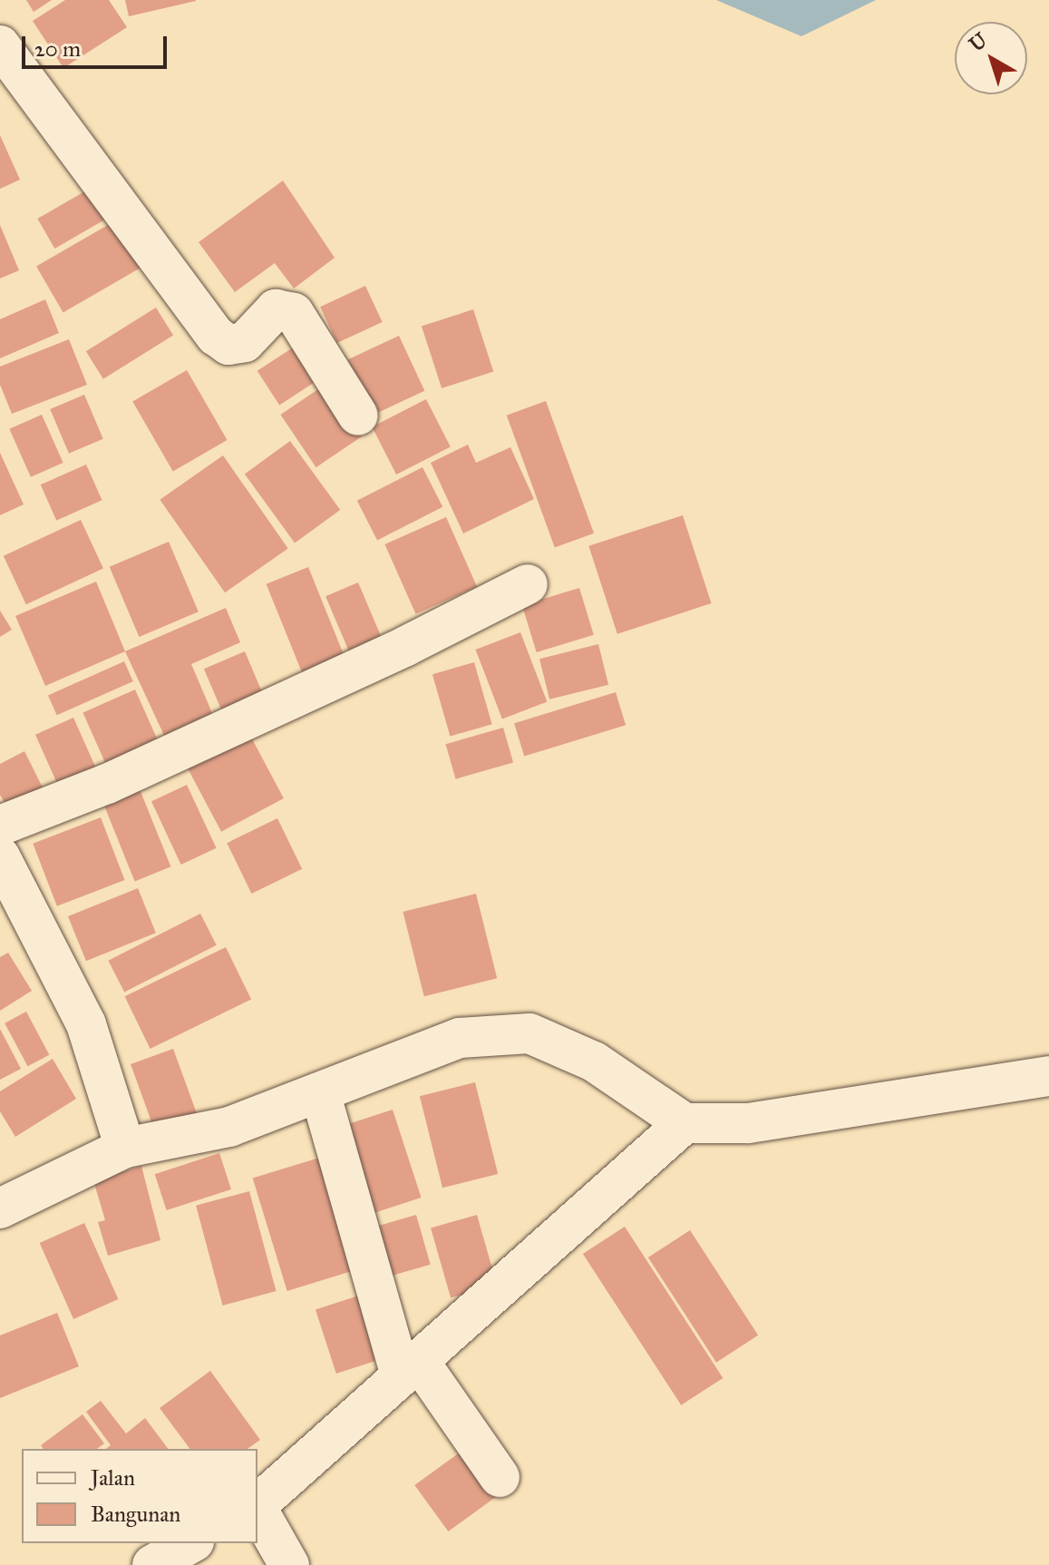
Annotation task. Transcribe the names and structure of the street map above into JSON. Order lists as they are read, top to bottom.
{
  "legend": ["Jalan", "Bangunan"],
  "scale_bar": "20 m",
  "north": "top left"
}
